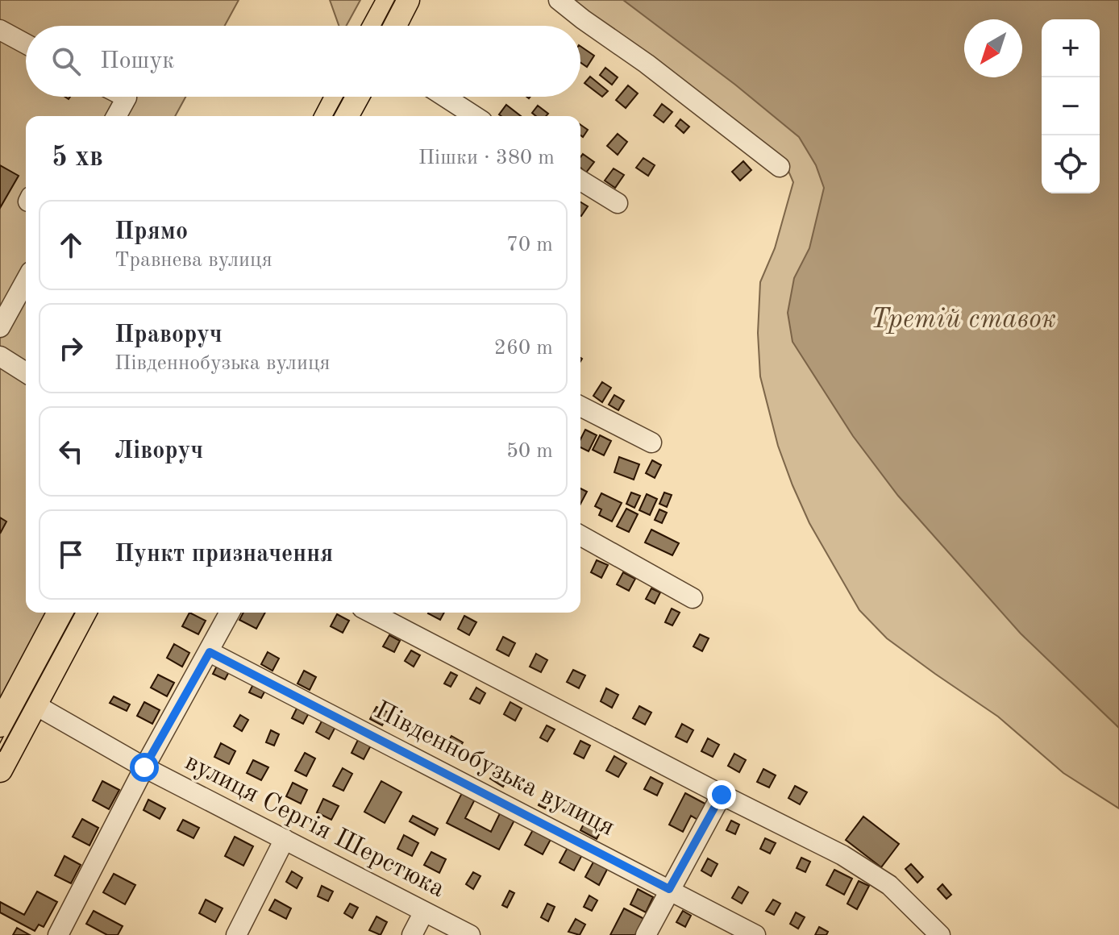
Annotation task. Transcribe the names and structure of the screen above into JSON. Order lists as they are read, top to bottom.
{
  "streets": {
    "street": ["Південнобузька вулиця", "вулиця Сергія Шерстюка"]
  },
  "water": ["Третій ставок"],
  "north": "bottom left",
  "page": {
    "map_buttons": ["+", "−"],
    "search": "Пошук",
    "heading": ["5 хв", "Пішки · 380 m"],
    "list": [
      ["Прямо", "Травнева вулиця", "70 m"],
      ["Праворуч", "Південнобузька вулиця", "260 m"],
      ["Ліворуч", "50 m"],
      "Пункт призначення"
    ]
  }
}
